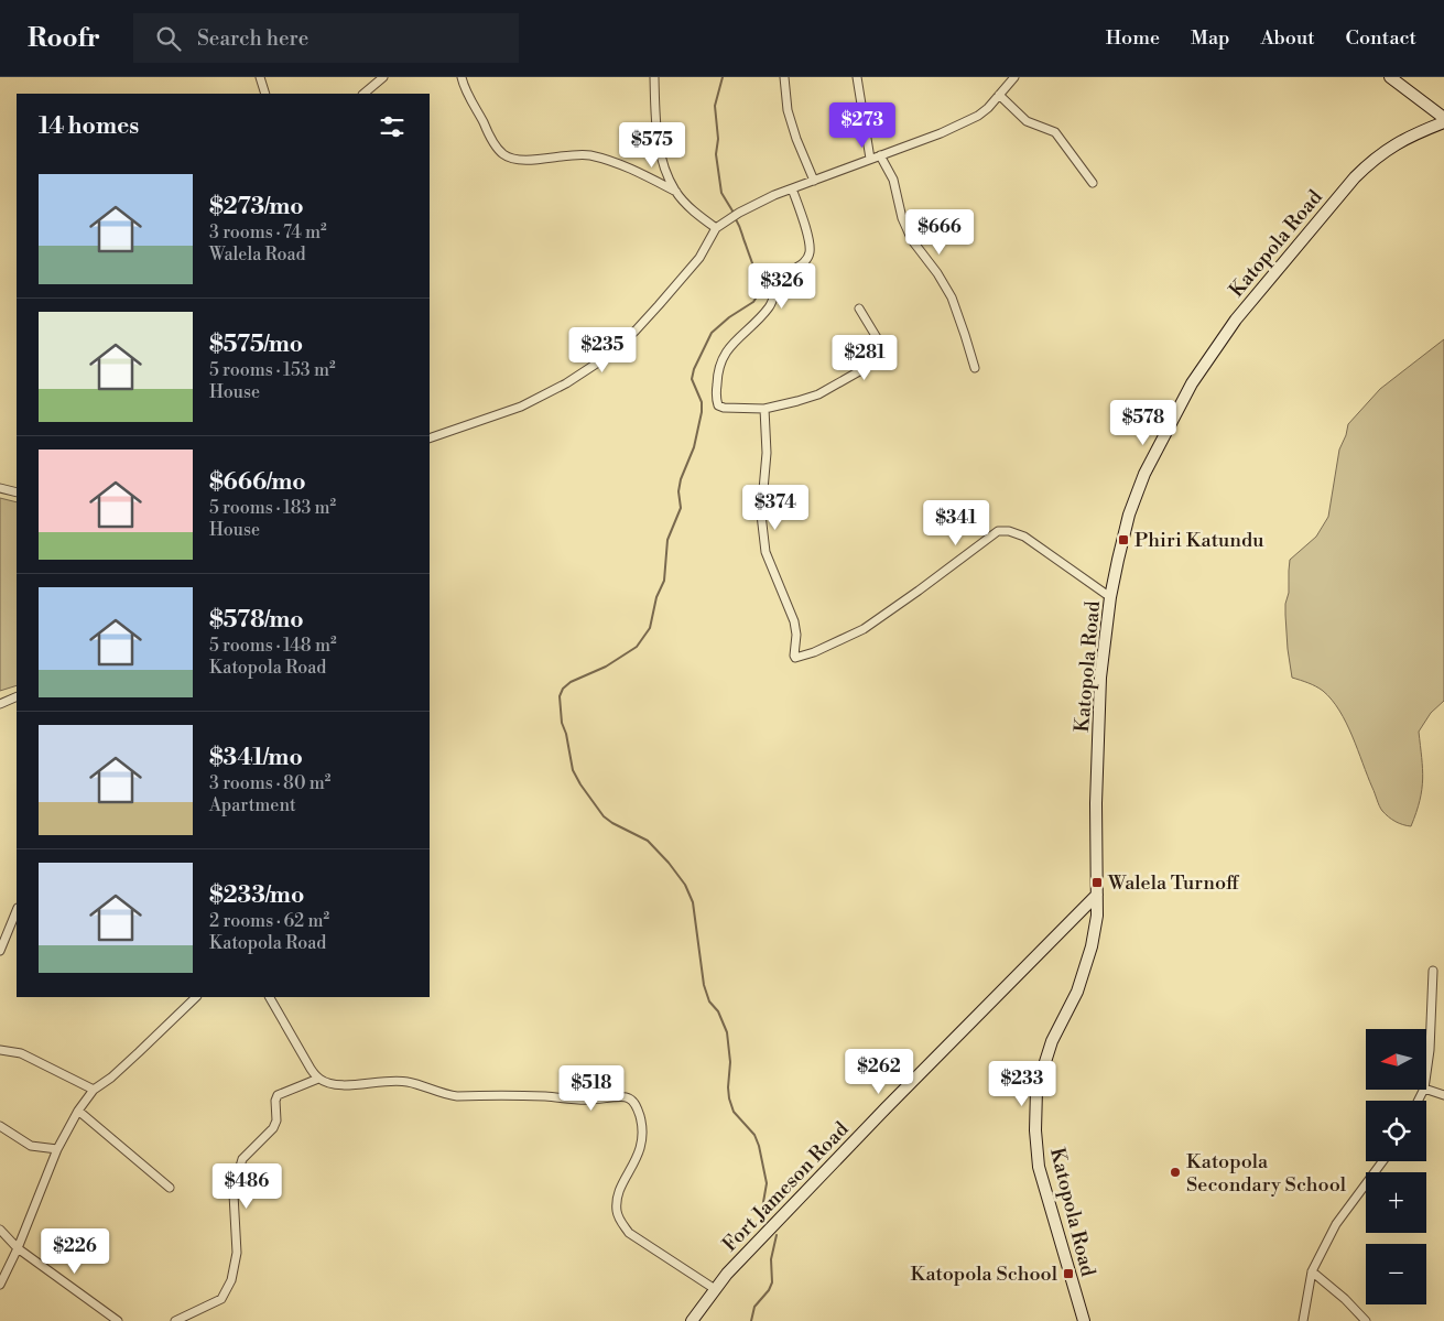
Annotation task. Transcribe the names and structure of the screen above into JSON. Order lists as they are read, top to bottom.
{
  "streets": {
    "street": ["Katopola Road", "Fort Jameson Road"]
  },
  "crossings": [
    ["Katopola Road", "Fort Jameson Road"]
  ],
  "places": {
    "transit": ["Phiri Katundu", "Walela Turnoff", "Katopola School"],
    "other": ["Katopola Secondary School"]
  },
  "north": "left",
  "page": {
    "header": "Roofr",
    "search": "Search here",
    "nav": [
      "Home",
      "Map",
      "About",
      "Contact"
    ],
    "heading": "14 homes",
    "price": [
      "$273",
      "$575",
      "$666",
      "$326",
      "$235",
      "$281",
      "$578",
      "$374",
      "$341",
      "$262",
      "$233",
      "$518",
      "$486",
      "$226"
    ],
    "list": [
      {
        "name": "$273/mo",
        "note": "3 rooms · 74 m² · Walela Road"
      },
      {
        "name": "$575/mo",
        "note": "5 rooms · 153 m² · House"
      },
      {
        "name": "$666/mo",
        "note": "5 rooms · 183 m² · House"
      },
      {
        "name": "$578/mo",
        "note": "5 rooms · 148 m² · Katopola Road"
      },
      {
        "name": "$341/mo",
        "note": "3 rooms · 80 m² · Apartment"
      },
      {
        "name": "$233/mo",
        "note": "2 rooms · 62 m² · Katopola Road"
      }
    ],
    "map_buttons": ["+", "−"]
  }
}
